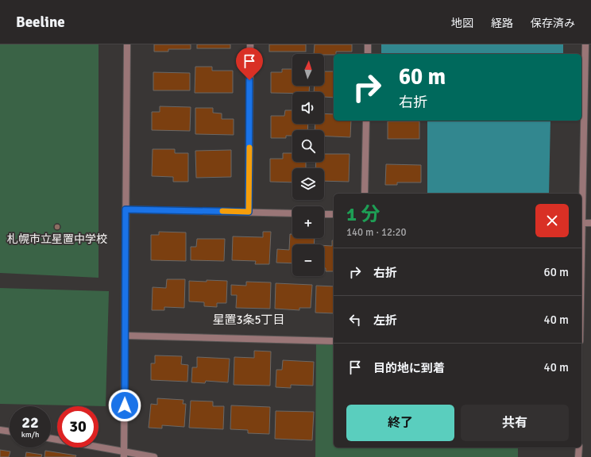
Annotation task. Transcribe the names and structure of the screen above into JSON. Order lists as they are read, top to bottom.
{
  "districts": ["星置3条5丁目"],
  "places": ["札幌市立星置中学校"],
  "north": "top",
  "page": {
    "header": "Beeline",
    "nav": ["地図", "経路", "保存済み"],
    "map_buttons": ["+", "−"],
    "turn": ["60 m", "右折"],
    "heading": ["1 分", "140 m · 12:20"],
    "list": [
      {
        "name": "右折",
        "value": "60 m"
      },
      {
        "name": "左折",
        "value": "40 m"
      },
      {
        "name": "目的地に到着",
        "value": "40 m"
      }
    ],
    "buttons": ["終了", "共有"],
    "speed": "22 km/h",
    "limit": "30"
  }
}
